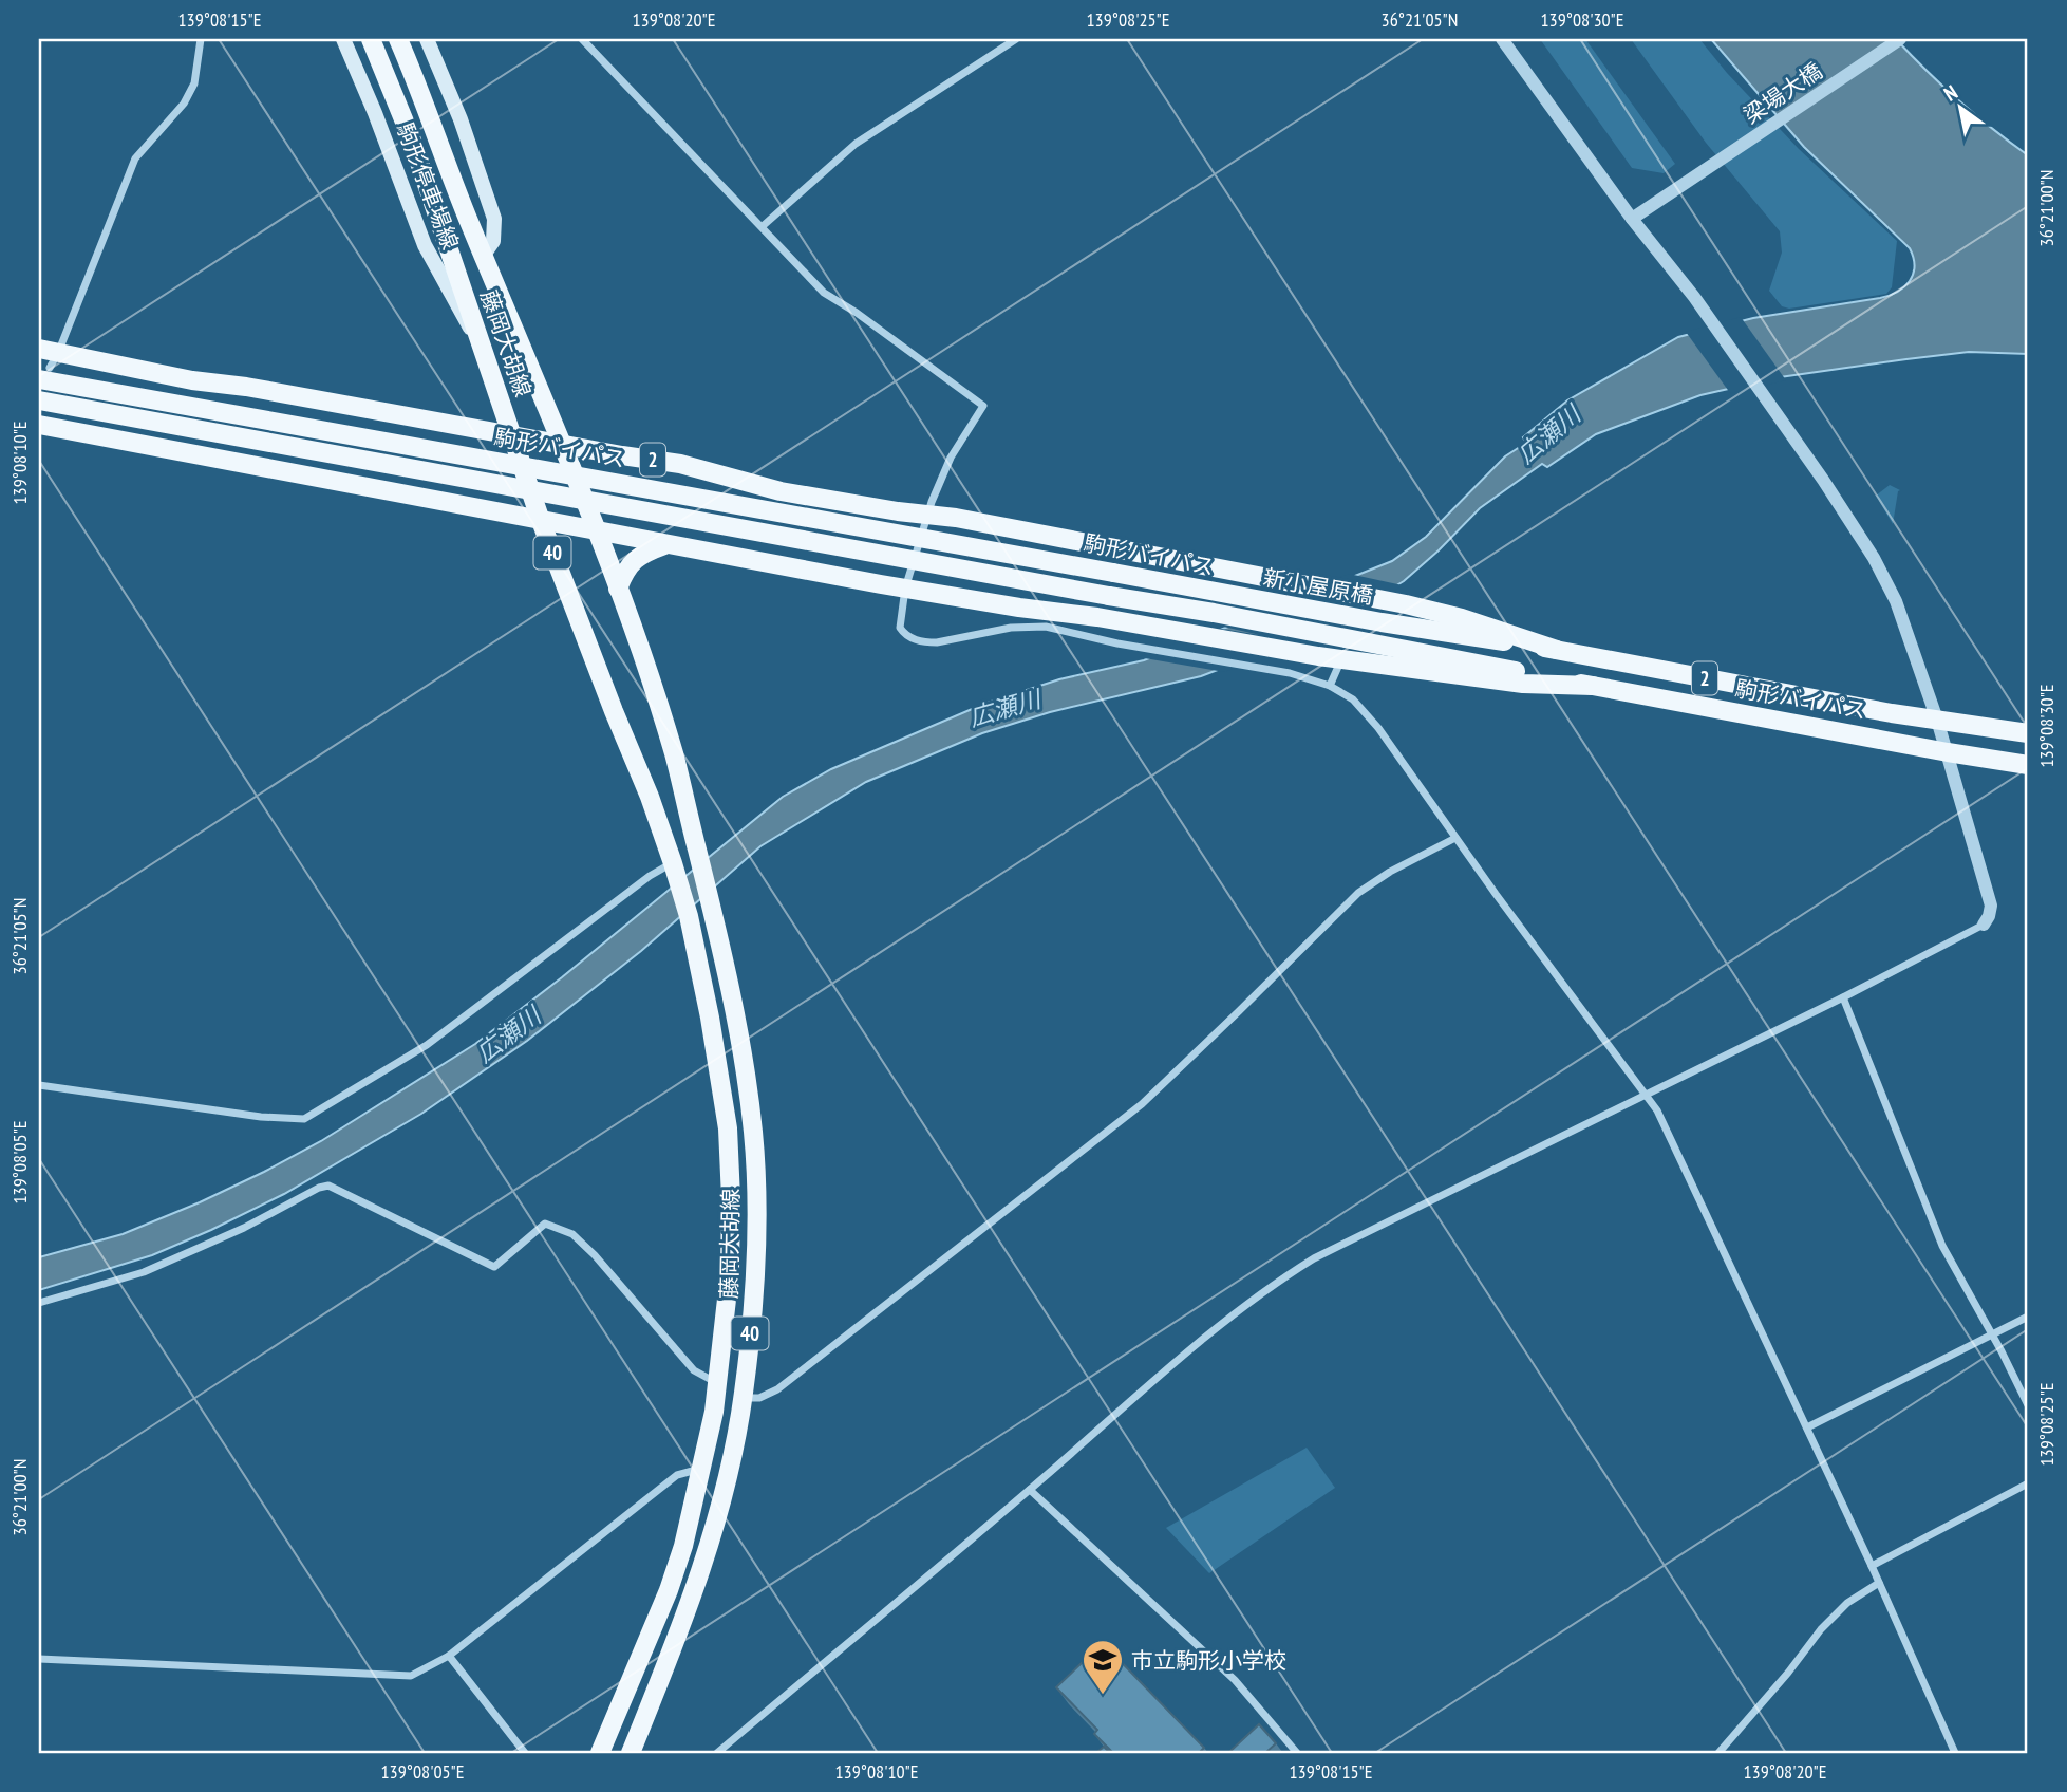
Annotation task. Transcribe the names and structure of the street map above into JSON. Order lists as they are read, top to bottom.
{
  "streets": {
    "main road": [
      "駒形停車場線",
      "藤岡大胡線",
      "駒形バイパス",
      "2",
      "40",
      "新小屋原橋"
    ],
    "street": ["梁場大橋"]
  },
  "crossings": [
    ["駒形停車場線", "藤岡大胡線"],
    ["藤岡大胡線", "2"],
    ["駒形バイパス", "2"],
    ["駒形バイパス", "新小屋原橋"]
  ],
  "water": ["広瀬川"],
  "places": {
    "school or university": ["市立駒形小学校"]
  },
  "north": "top left",
  "coordinates": [
    "139°08'15\"E",
    "139°08'20\"E",
    "139°08'25\"E",
    "36°21'05\"N",
    "139°08'30\"E",
    "36°21'00\"N",
    "139°08'10\"E",
    "139°08'05\"E"
  ]
}
